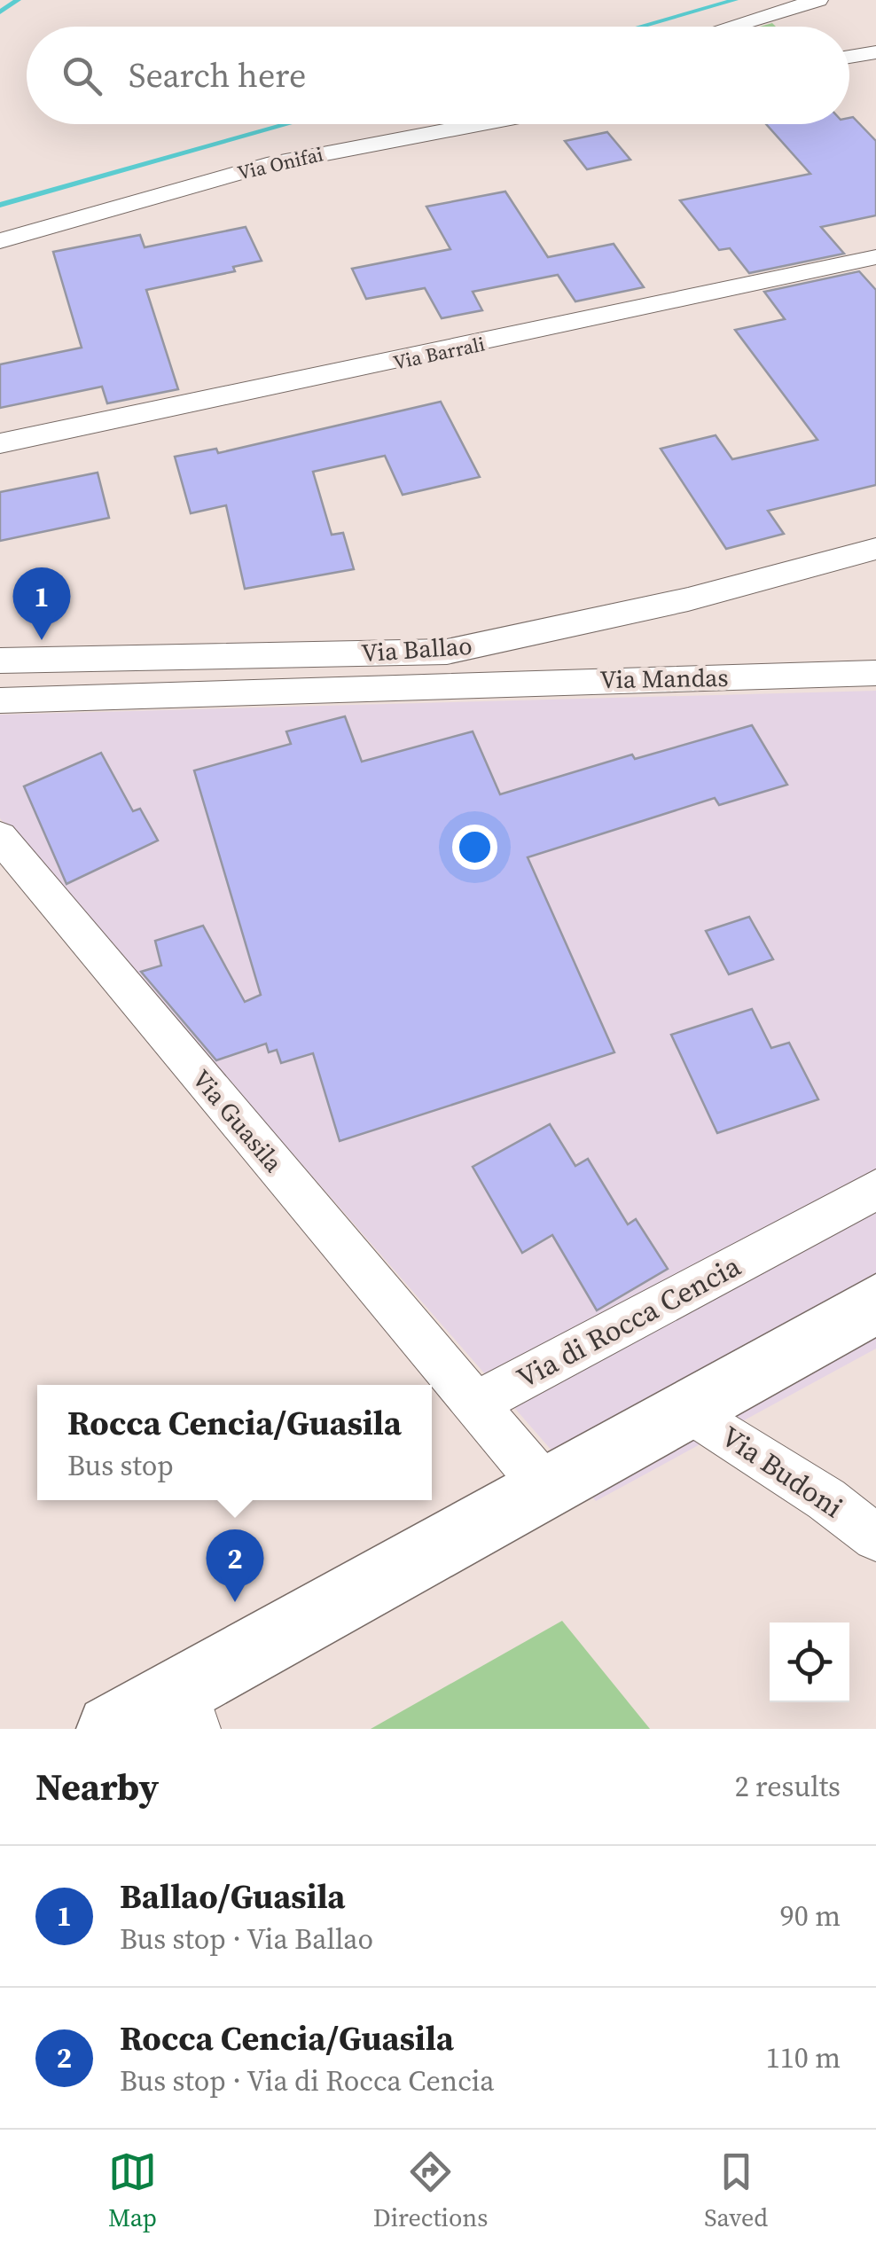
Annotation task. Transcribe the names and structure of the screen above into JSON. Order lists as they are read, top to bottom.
{
  "streets": {
    "street": [
      "Via Onifai",
      "Via Barrali",
      "Via Ballao",
      "Via Mandas",
      "Via Guasila",
      "Via di Rocca Cencia",
      "Via Budoni"
    ]
  },
  "crossings": [
    ["Via Guasila", "Via di Rocca Cencia"]
  ],
  "page": {
    "search": "Search here",
    "pins": ["1", "2"],
    "popup": ["Rocca Cencia/Guasila", "Bus stop"],
    "heading": ["Nearby", "2 results"],
    "list": [
      {
        "mark": "1",
        "name": "Ballao/Guasila",
        "note": "Bus stop · Via Ballao",
        "value": "90 m"
      },
      {
        "mark": "2",
        "name": "Rocca Cencia/Guasila",
        "note": "Bus stop · Via di Rocca Cencia",
        "value": "110 m"
      }
    ],
    "nav": ["Map", "Directions", "Saved"]
  }
}
